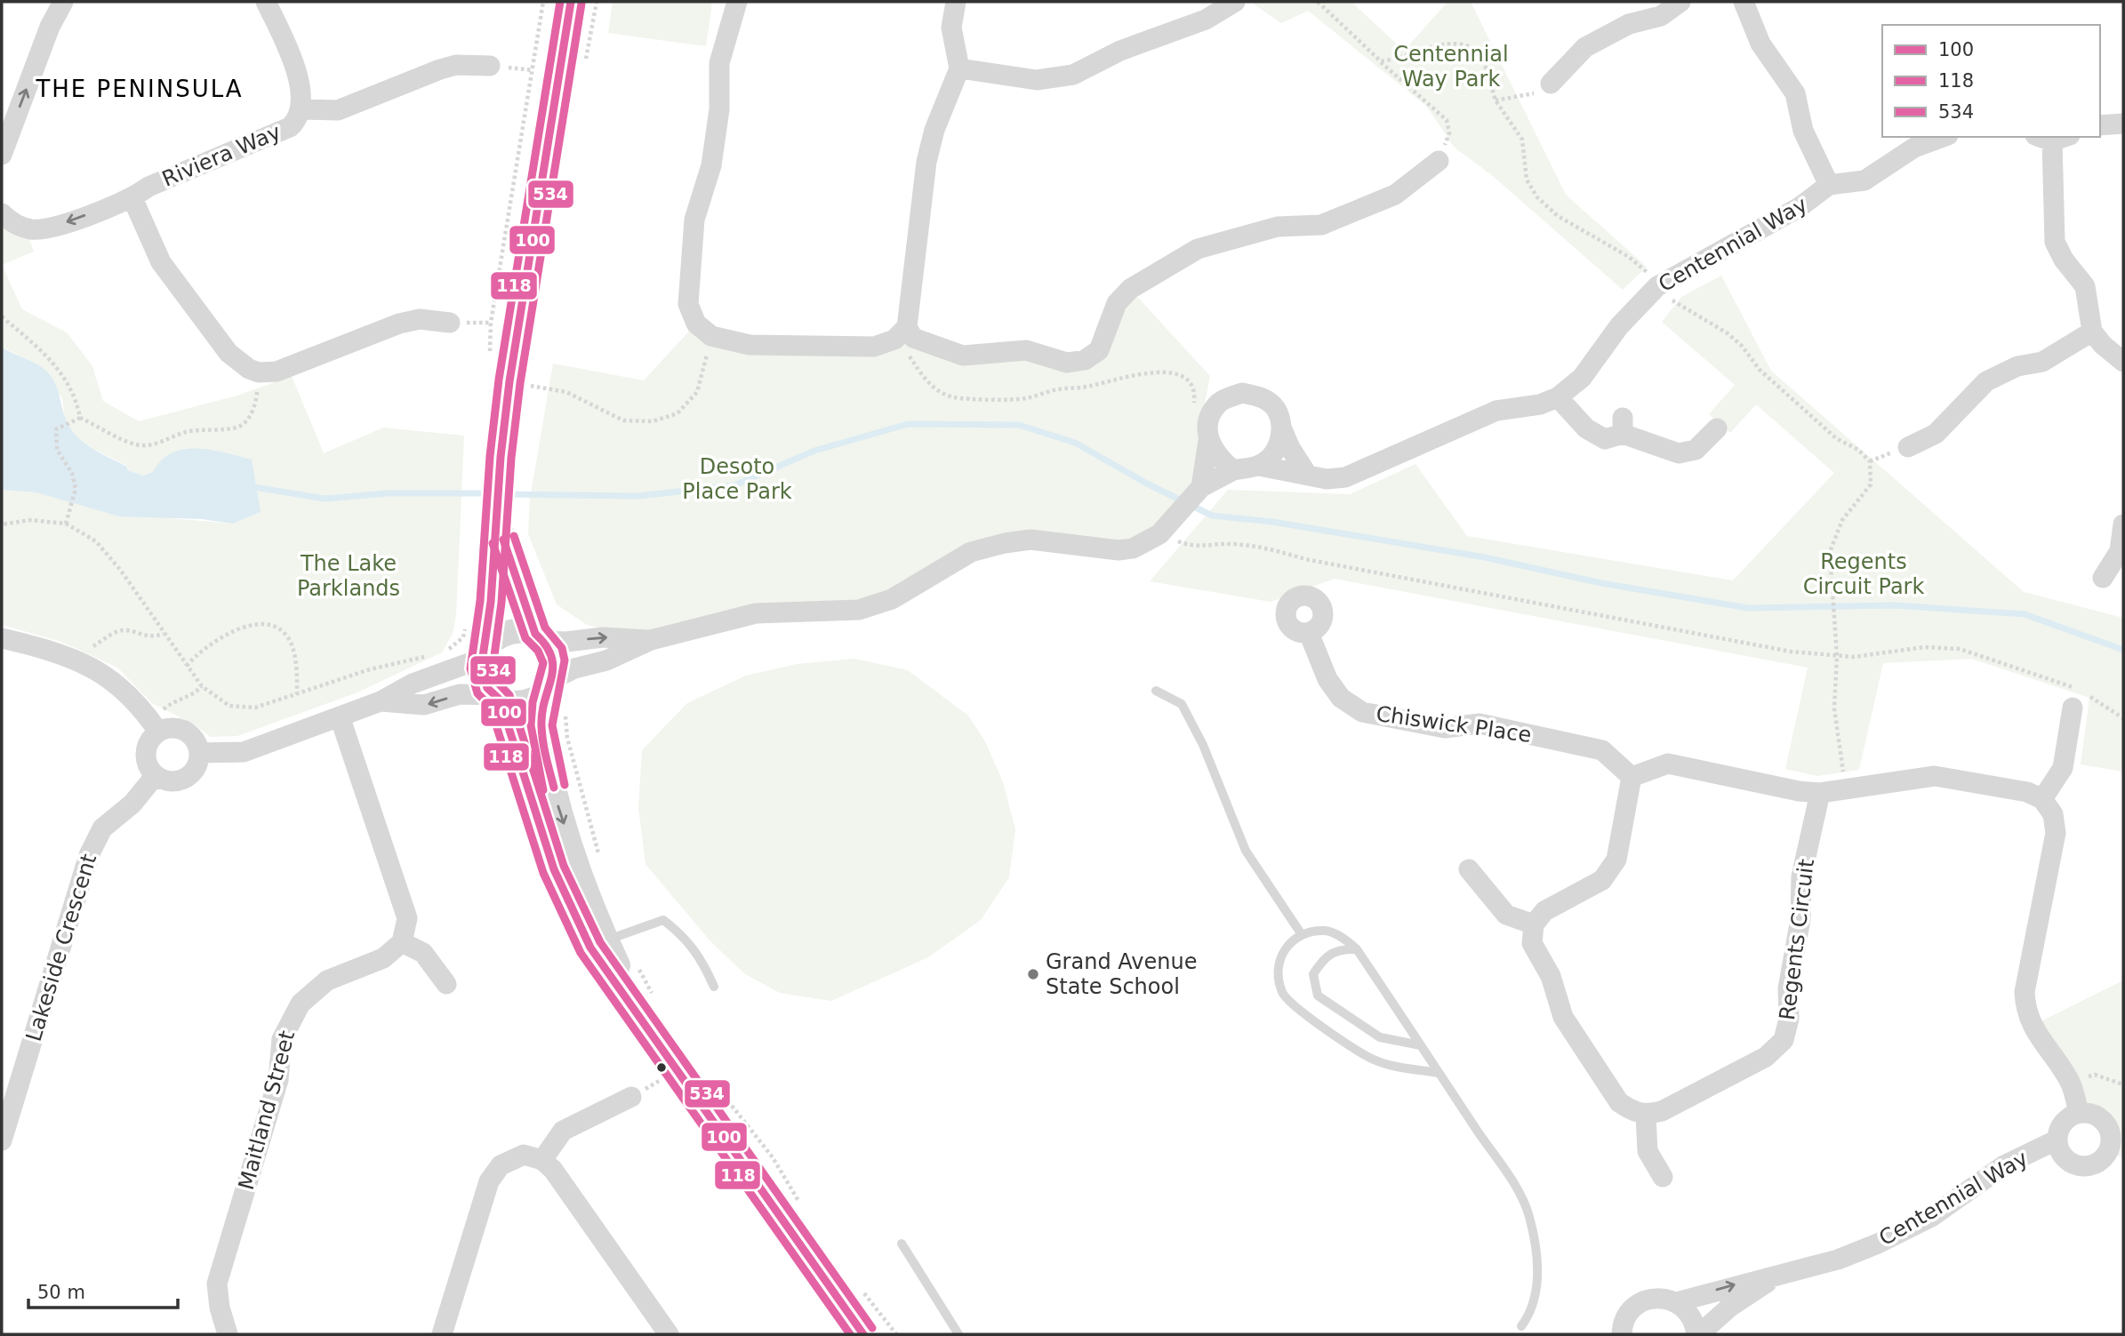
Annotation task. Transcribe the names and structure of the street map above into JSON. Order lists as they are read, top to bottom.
{
  "streets": {
    "street": [
      "Riviera Way",
      "Centennial Way",
      "Chiswick Place",
      "Regents Circuit",
      "Lakeside Crescent",
      "Maitland Street"
    ]
  },
  "districts": ["THE PENINSULA"],
  "parks": [
    "Centennial Way Park",
    "Desoto Place Park",
    "Regents Circuit Park",
    "The Lake Parklands"
  ],
  "places": ["Grand Avenue State School"],
  "lines": ["transit line 100", "transit line 118", "transit line 534"],
  "legend": ["100", "118", "534"],
  "scale_bar": "50 m"
}
